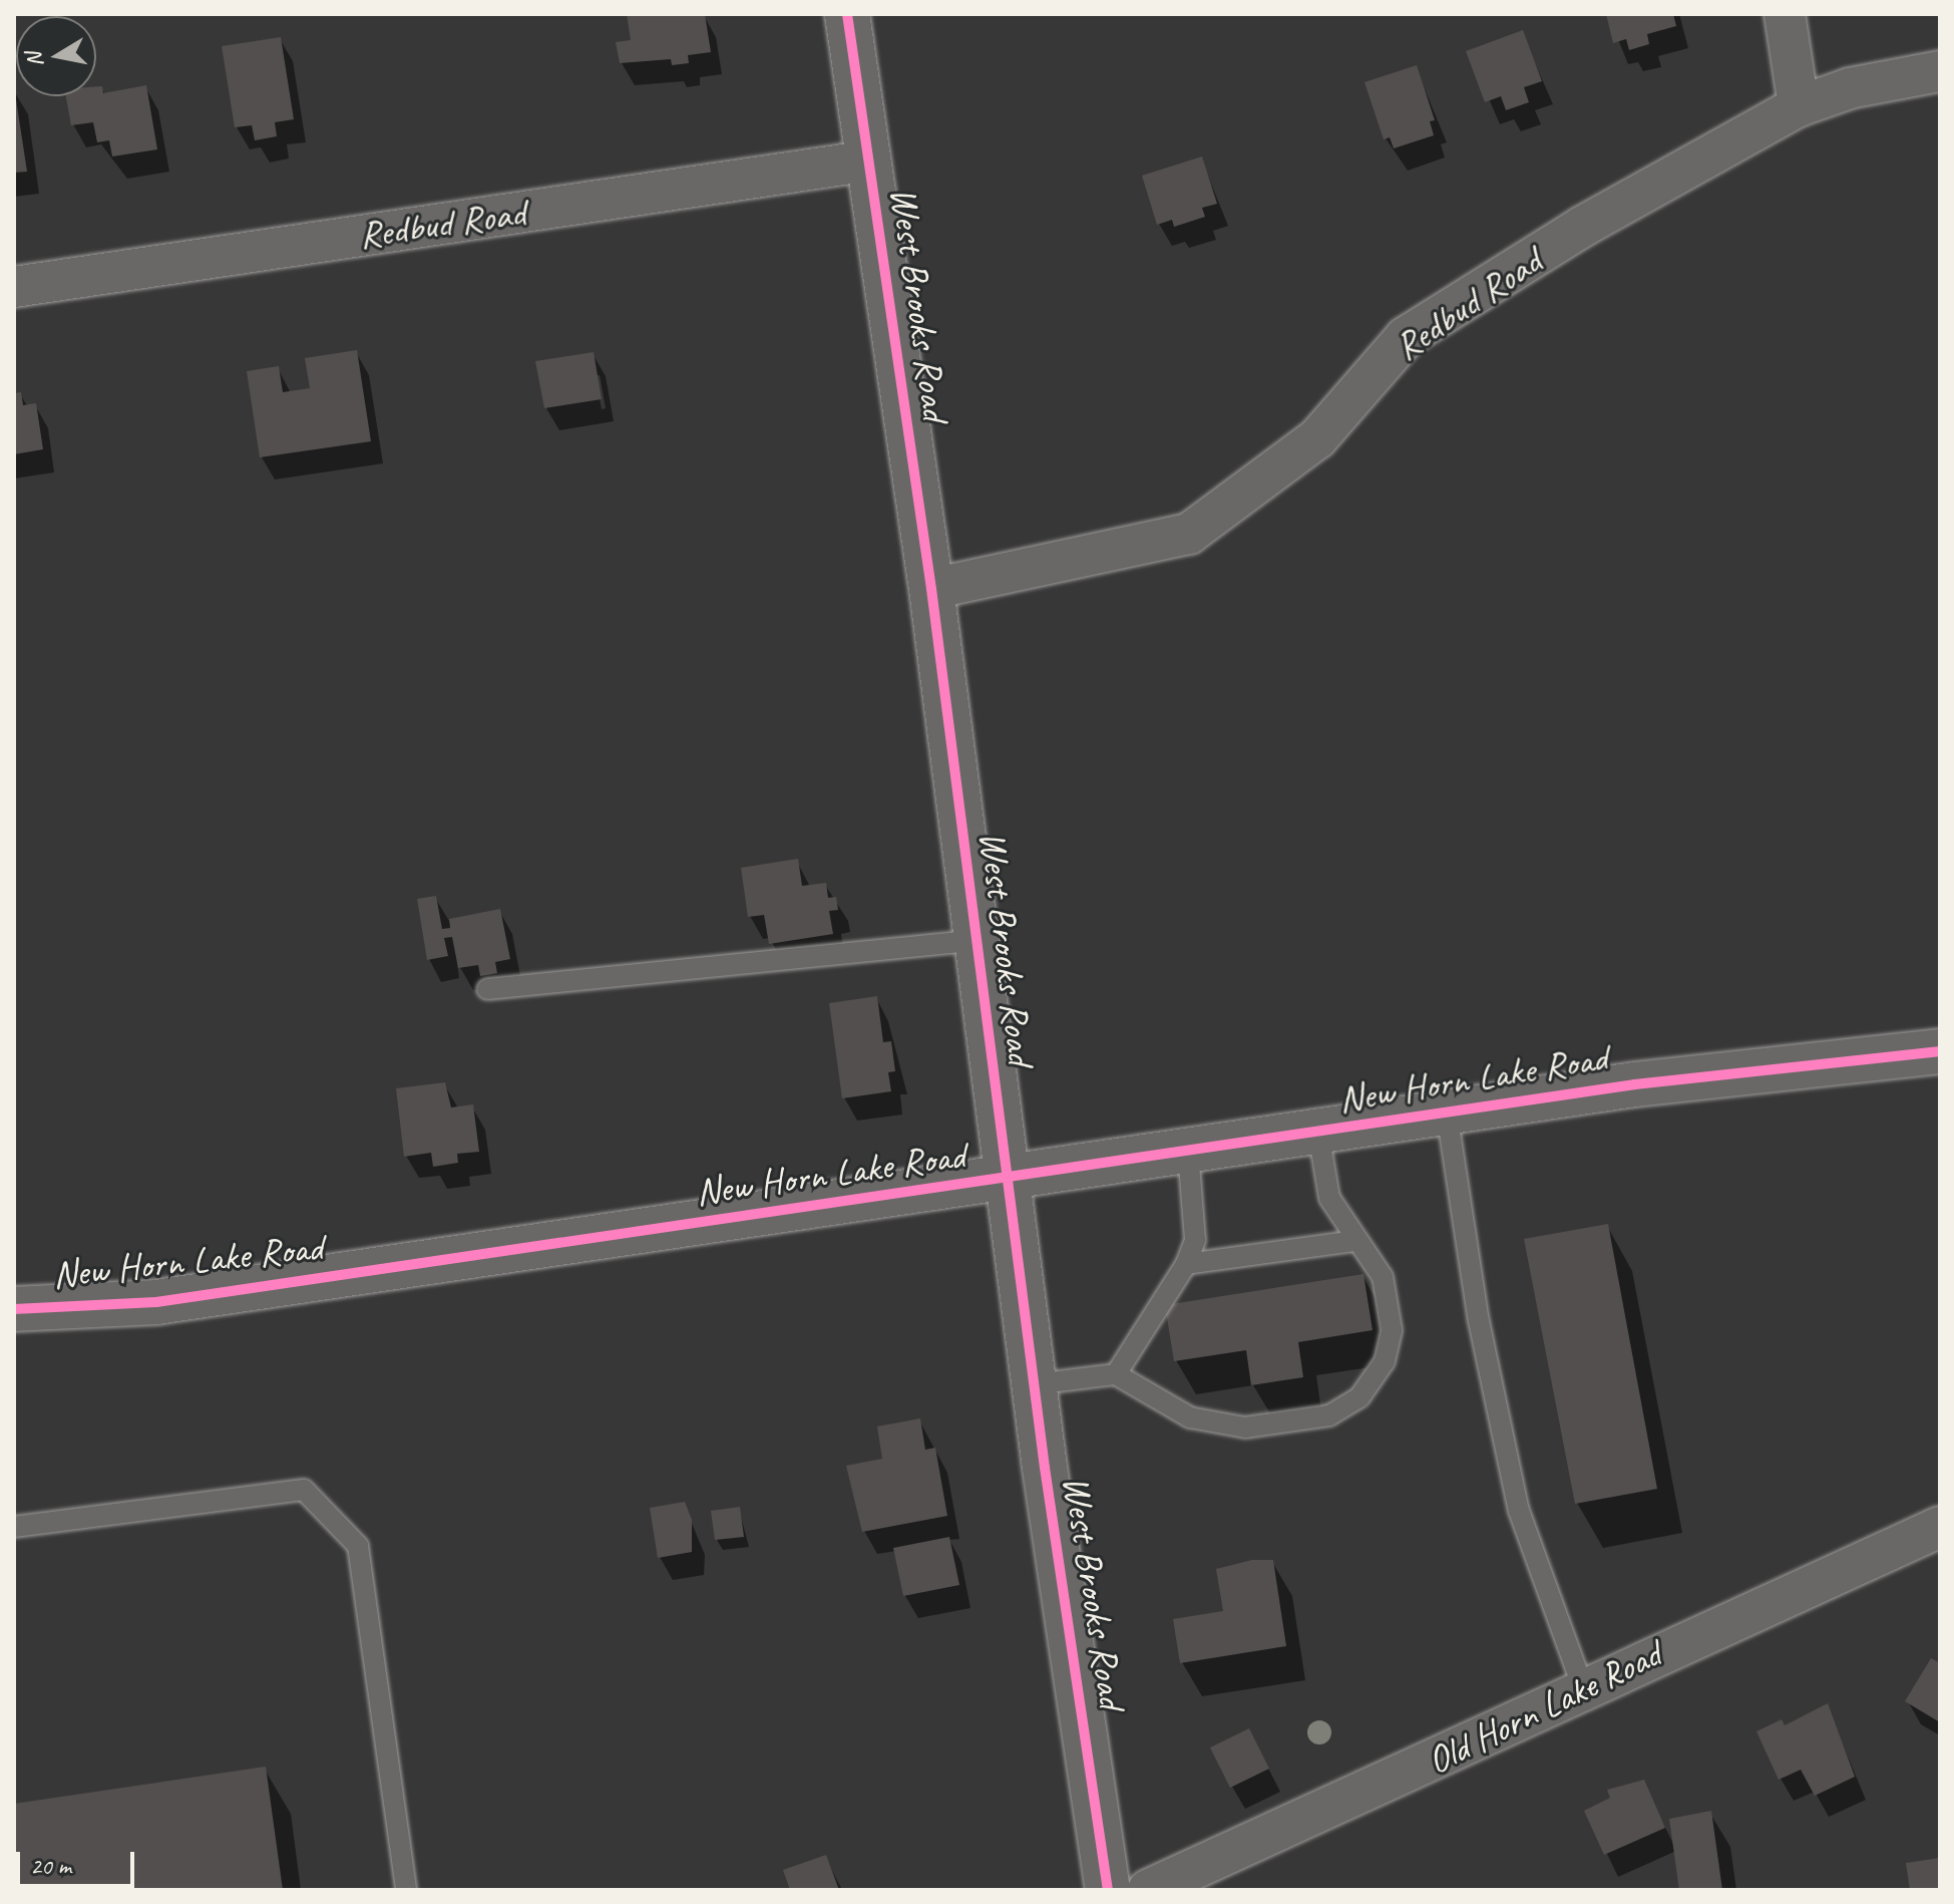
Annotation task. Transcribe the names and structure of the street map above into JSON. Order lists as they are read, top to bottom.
{
  "streets": {
    "main road": ["West Brooks Road", "New Horn Lake Road"],
    "street": ["Redbud Road", "Old Horn Lake Road"]
  },
  "crossings": [
    ["Redbud Road", "West Brooks Road"],
    ["West Brooks Road", "New Horn Lake Road"]
  ],
  "scale_bar": "20 m",
  "north": "left"
}
